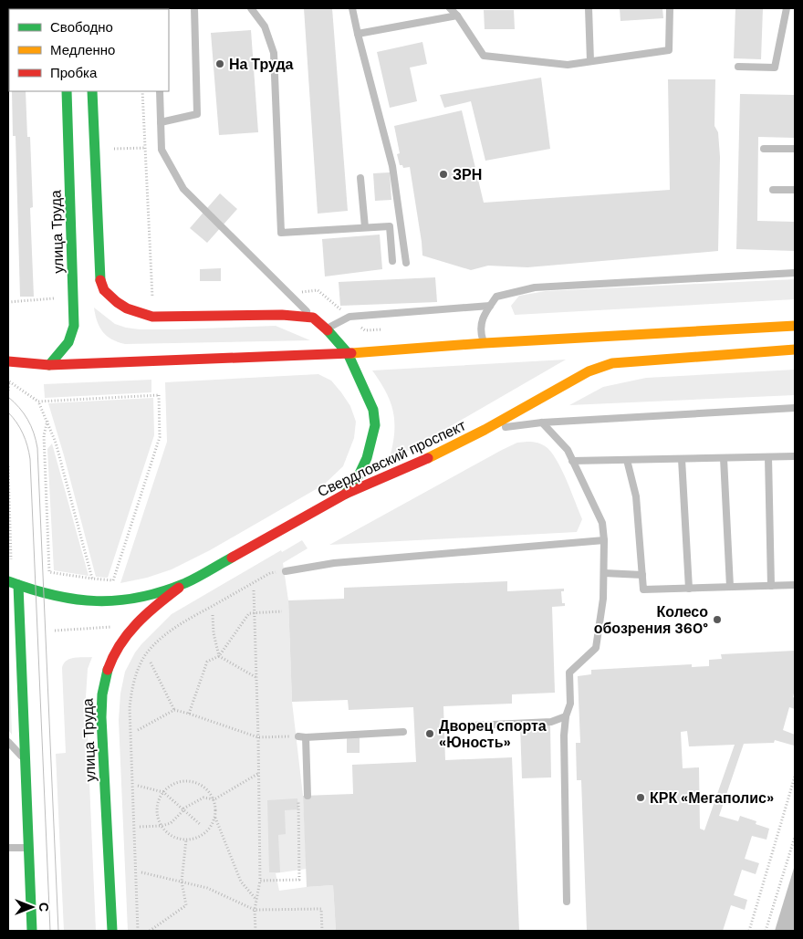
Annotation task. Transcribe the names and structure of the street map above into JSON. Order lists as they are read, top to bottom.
{
  "streets": {
    "main road": ["улица Труда", "Свердловский проспект"]
  },
  "crossings": [
    ["улица Труда", "Свердловский проспект"]
  ],
  "places": [
    "На Труда",
    "ЗРН",
    "Колесо обозрения 360°",
    "Дворец спорта «Юность»",
    "КРК «Мегаполис»"
  ],
  "legend": ["Свободно", "Медленно", "Пробка"],
  "north": "right"
}
